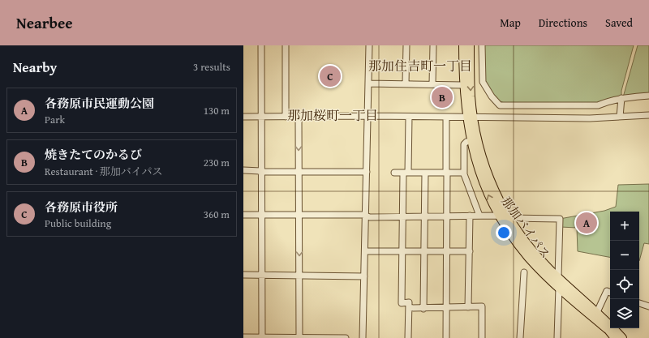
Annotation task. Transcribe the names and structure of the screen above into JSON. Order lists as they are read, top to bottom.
{
  "streets": {
    "highway": ["那加バイパス"]
  },
  "districts": ["那加住吉町一丁目", "那加桜町一丁目"],
  "page": {
    "header": "Nearbee",
    "nav": ["Map", "Directions", "Saved"],
    "heading": ["Nearby", "3 results"],
    "pins": ["C", "B", "A"],
    "list": [
      {
        "mark": "A",
        "name": "各務原市民運動公園",
        "note": "Park",
        "value": "130 m"
      },
      {
        "mark": "B",
        "name": "焼きたてのかるび",
        "note": "Restaurant · 那加バイパス",
        "value": "230 m"
      },
      {
        "mark": "C",
        "name": "各務原市役所",
        "note": "Public building",
        "value": "360 m"
      }
    ],
    "map_buttons": ["+", "−"]
  }
}
